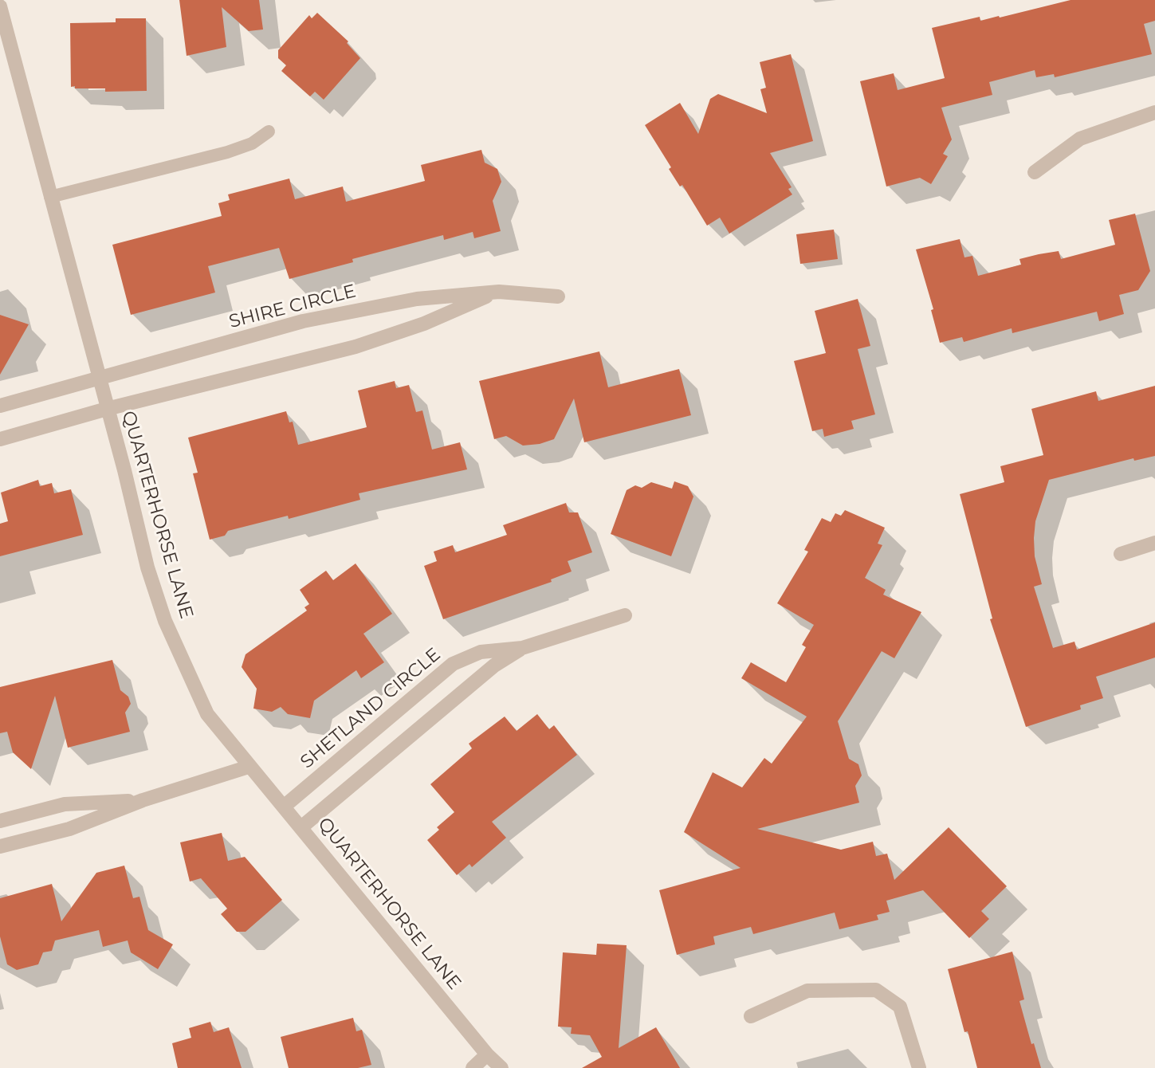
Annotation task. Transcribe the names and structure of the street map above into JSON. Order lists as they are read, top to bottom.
{
  "streets": {
    "street": ["SHIRE CIRCLE", "QUARTERHORSE LANE", "SHETLAND CIRCLE"]
  },
  "crossings": [
    ["SHIRE CIRCLE", "QUARTERHORSE LANE"],
    ["QUARTERHORSE LANE", "SHETLAND CIRCLE"]
  ]
}
